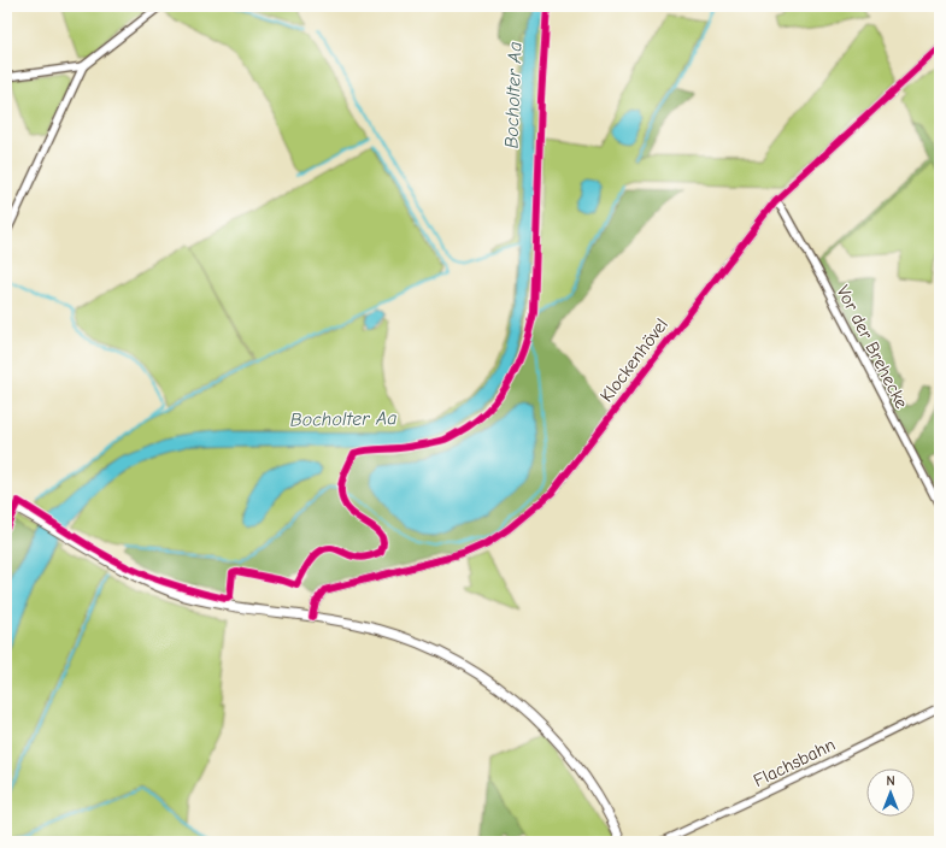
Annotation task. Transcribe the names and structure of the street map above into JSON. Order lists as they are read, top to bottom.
{
  "streets": {
    "street": ["Vor der Brehecke", "Klockenhövel", "Flachsbahn"]
  },
  "crossings": [
    ["Vor der Brehecke", "Klockenhövel"]
  ],
  "water": ["Bocholter Aa"],
  "north": "top"
}
